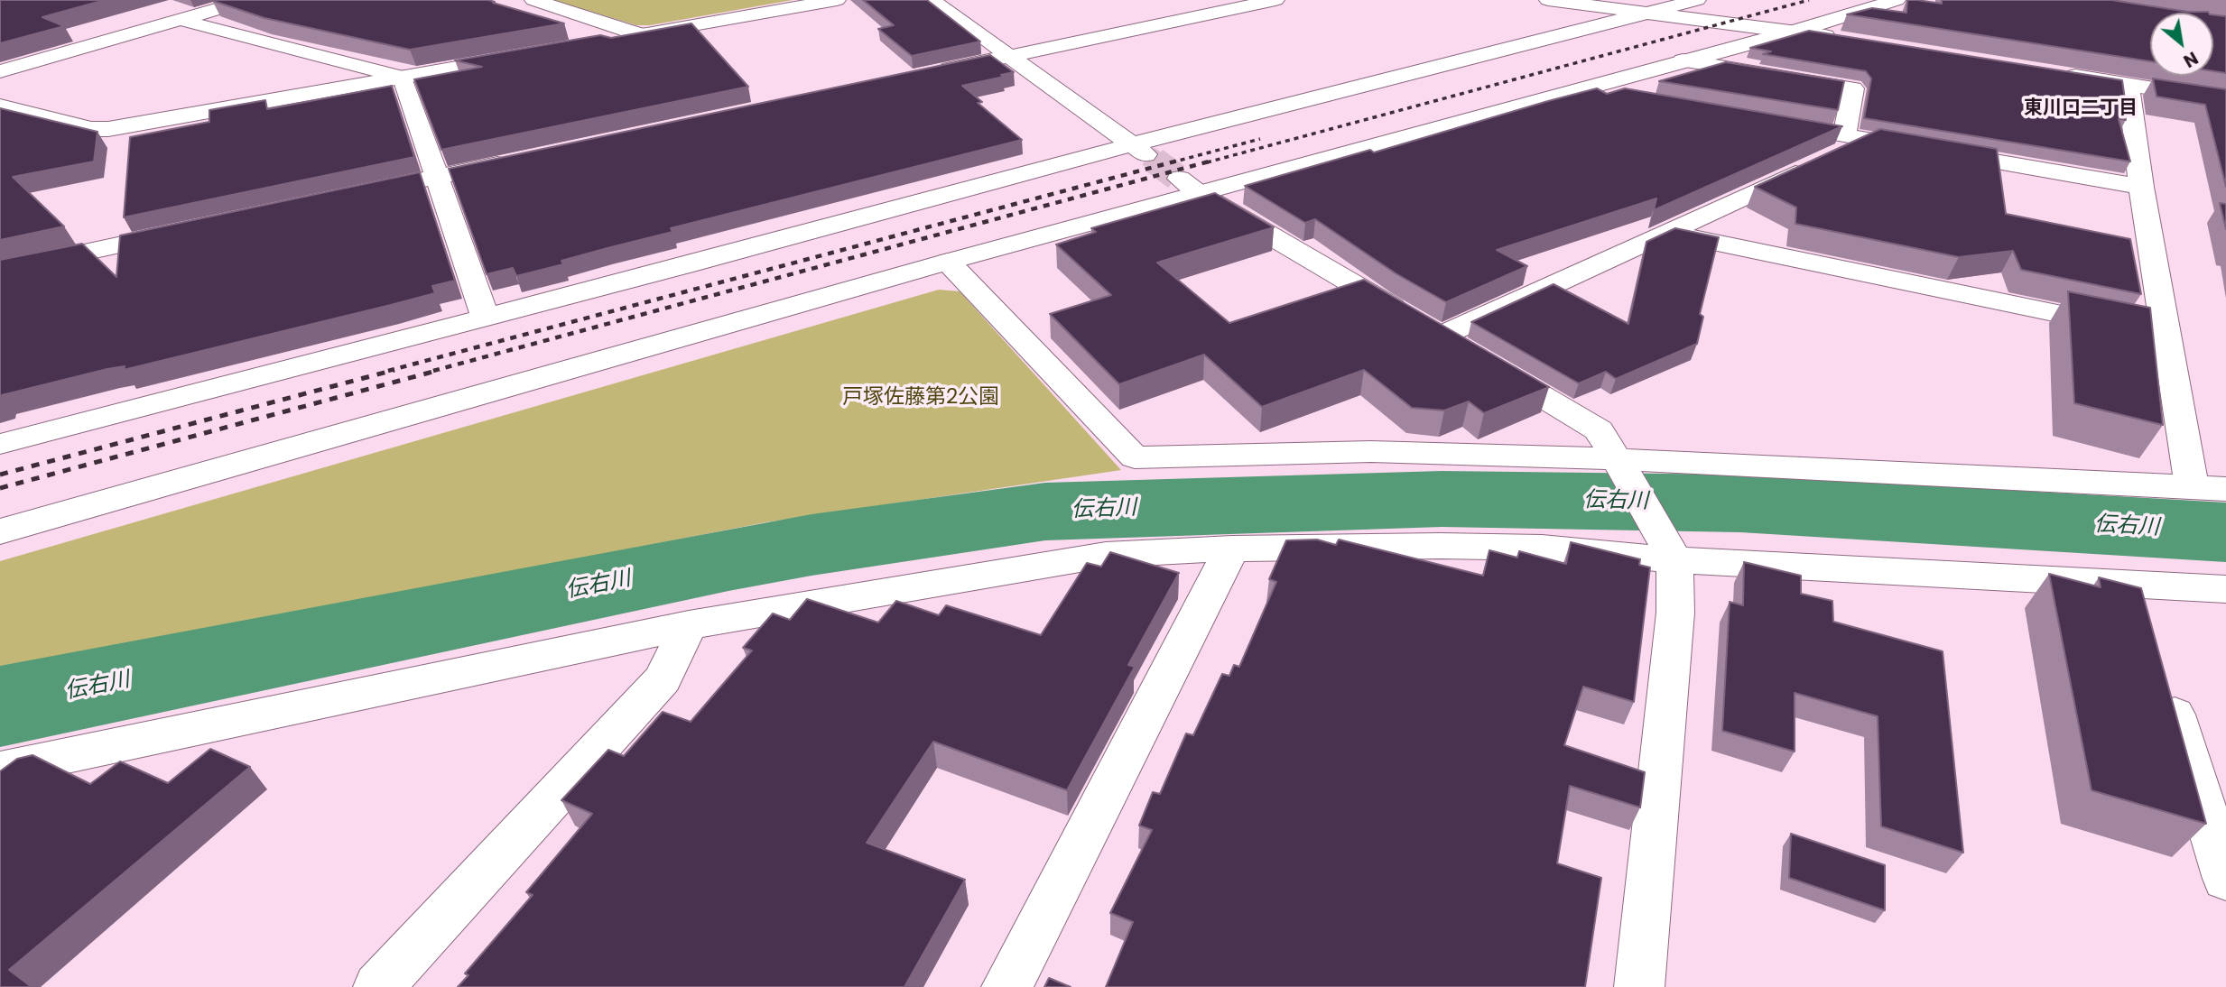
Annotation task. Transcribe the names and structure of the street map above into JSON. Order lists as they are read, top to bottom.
{
  "districts": ["東川口二丁目"],
  "water": ["伝右川"],
  "parks": ["戸塚佐藤第2公園"],
  "north": "bottom right"
}
